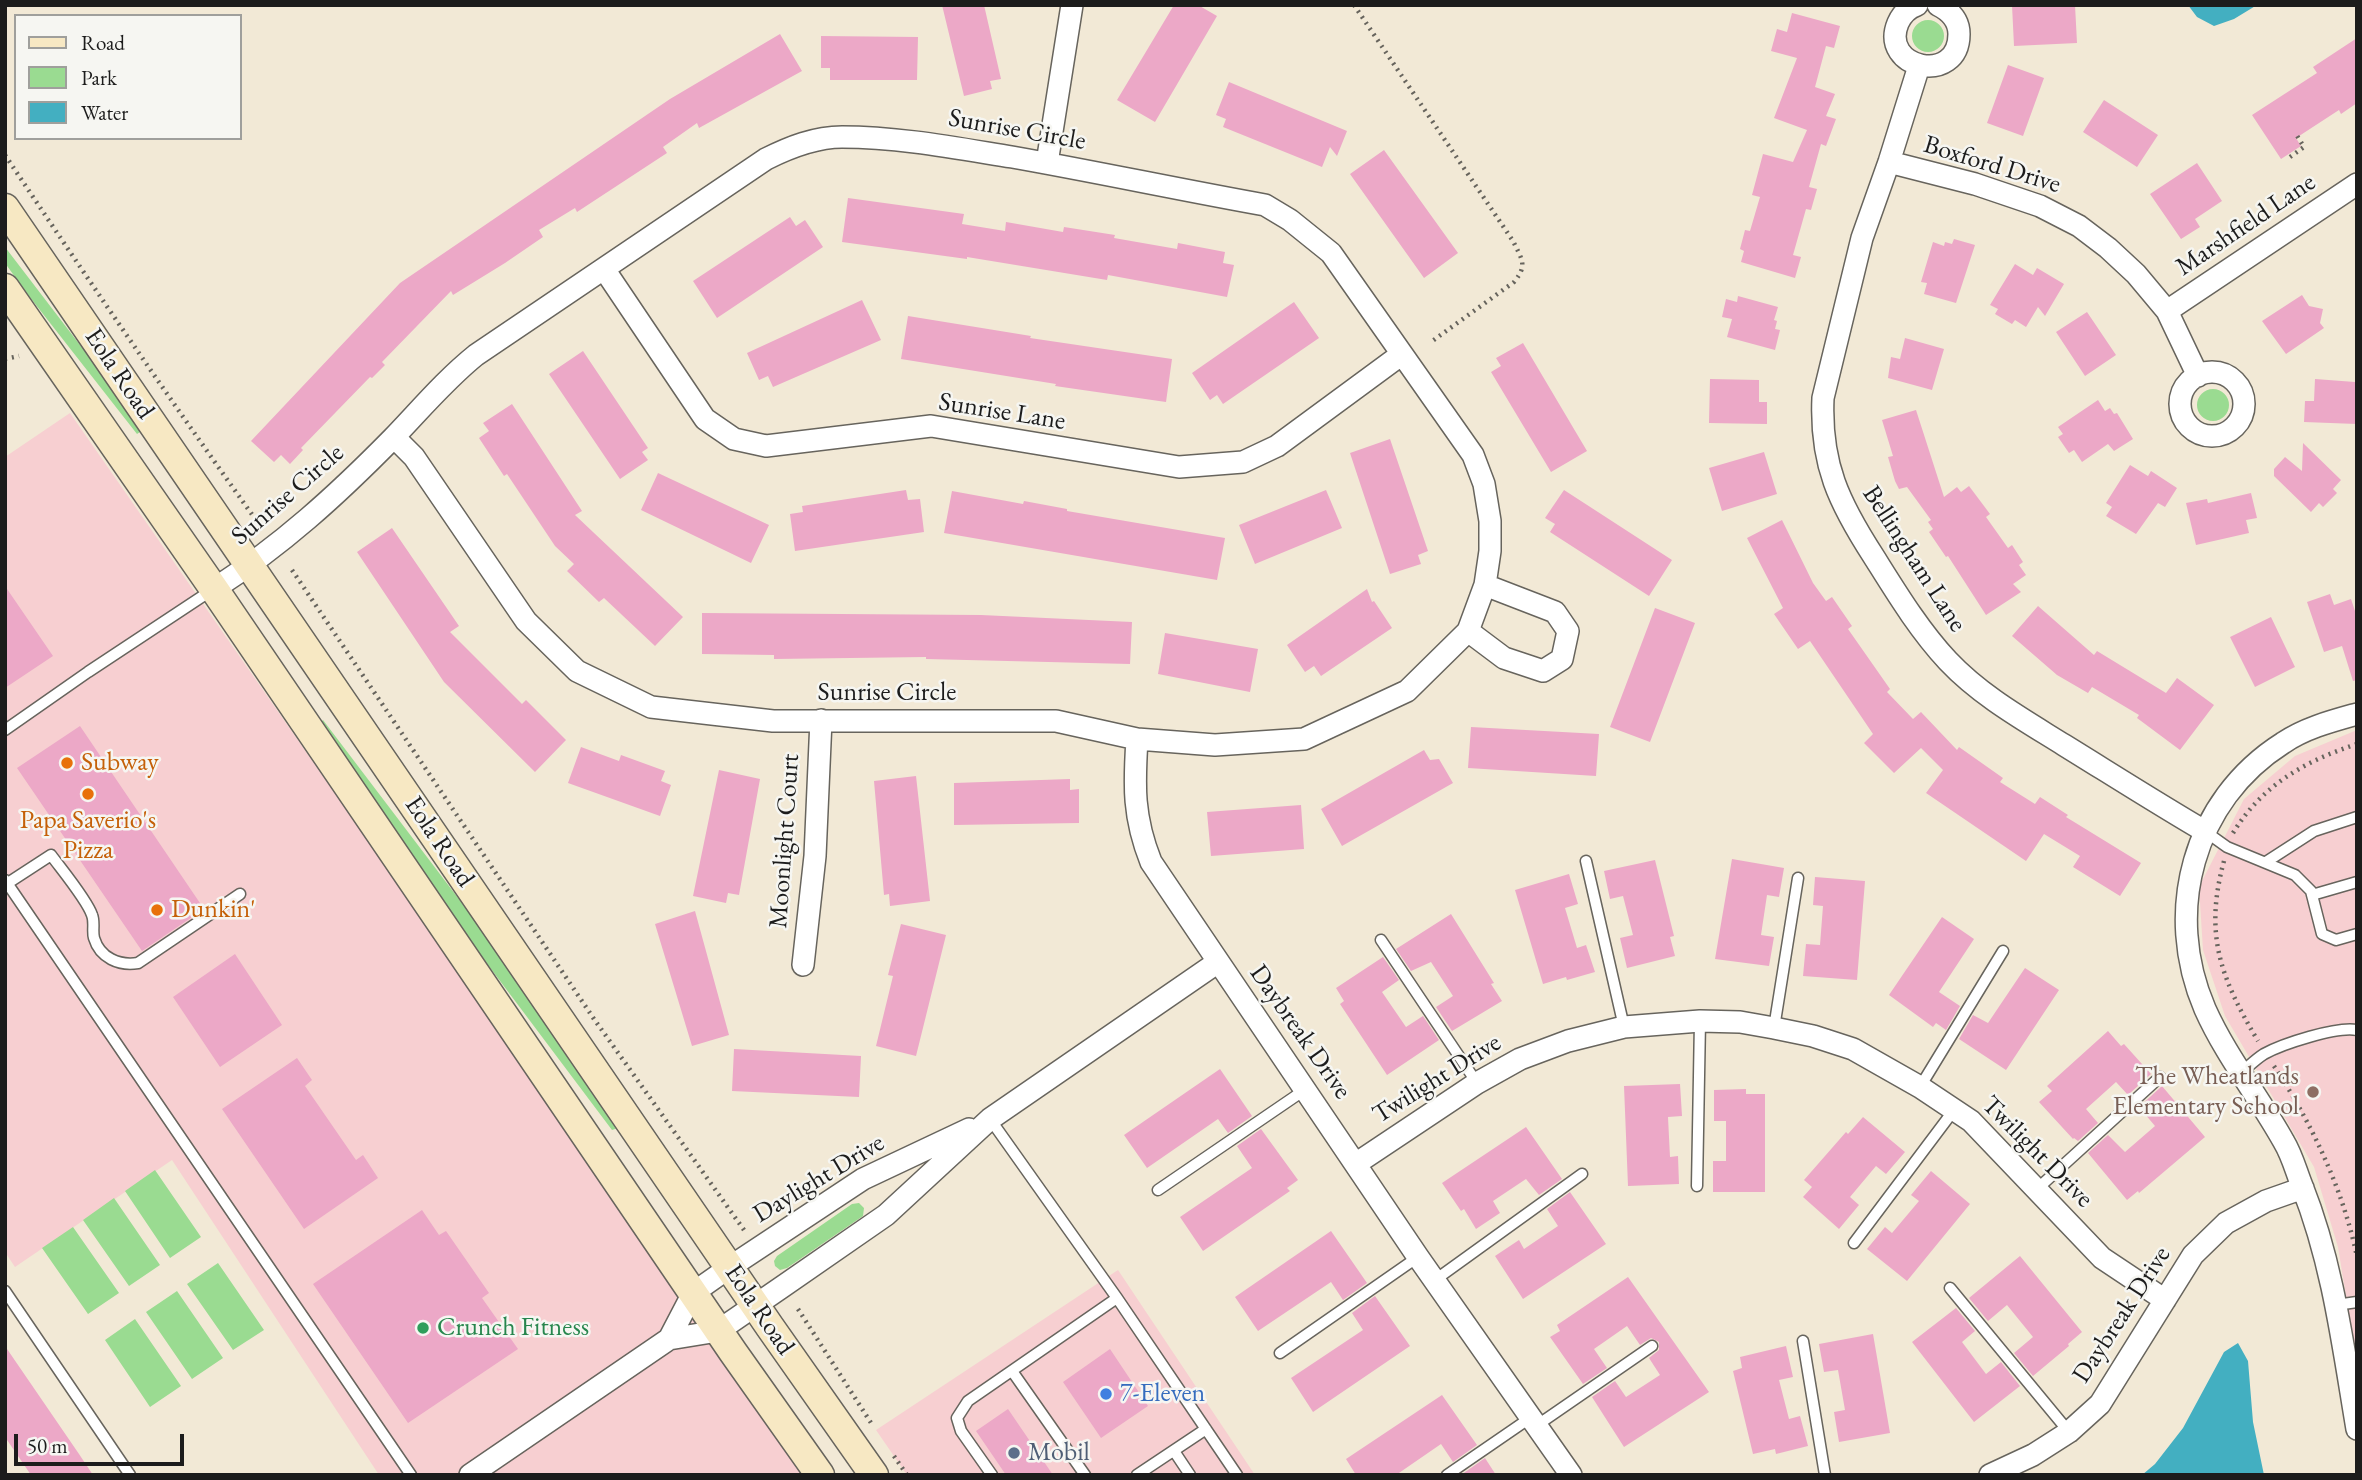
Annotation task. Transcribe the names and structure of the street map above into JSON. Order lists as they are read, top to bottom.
{
  "streets": {
    "street": [
      "Sunrise Circle",
      "Boxford Drive",
      "Marshfield Lane",
      "Eola Road",
      "Sunrise Lane",
      "Bellingham Lane",
      "Moonlight Court",
      "Daybreak Drive",
      "Twilight Drive",
      "Daylight Drive"
    ]
  },
  "crossings": [
    ["Sunrise Circle", "Eola Road"],
    ["Sunrise Circle", "Sunrise Lane"],
    ["Sunrise Circle", "Moonlight Court"],
    ["Sunrise Circle", "Daybreak Drive"],
    ["Boxford Drive", "Marshfield Lane"],
    ["Boxford Drive", "Bellingham Lane"],
    ["Eola Road", "Daylight Drive"],
    ["Daybreak Drive", "Twilight Drive"],
    ["Daybreak Drive", "Daylight Drive"]
  ],
  "places": [
    "Subway",
    "Papa Saverio's Pizza",
    "Dunkin'",
    "The Wheatlands Elementary School",
    "Crunch Fitness",
    "7-Eleven",
    "Mobil"
  ],
  "legend": ["Road", "Park", "Water"],
  "scale_bar": "50 m"
}
